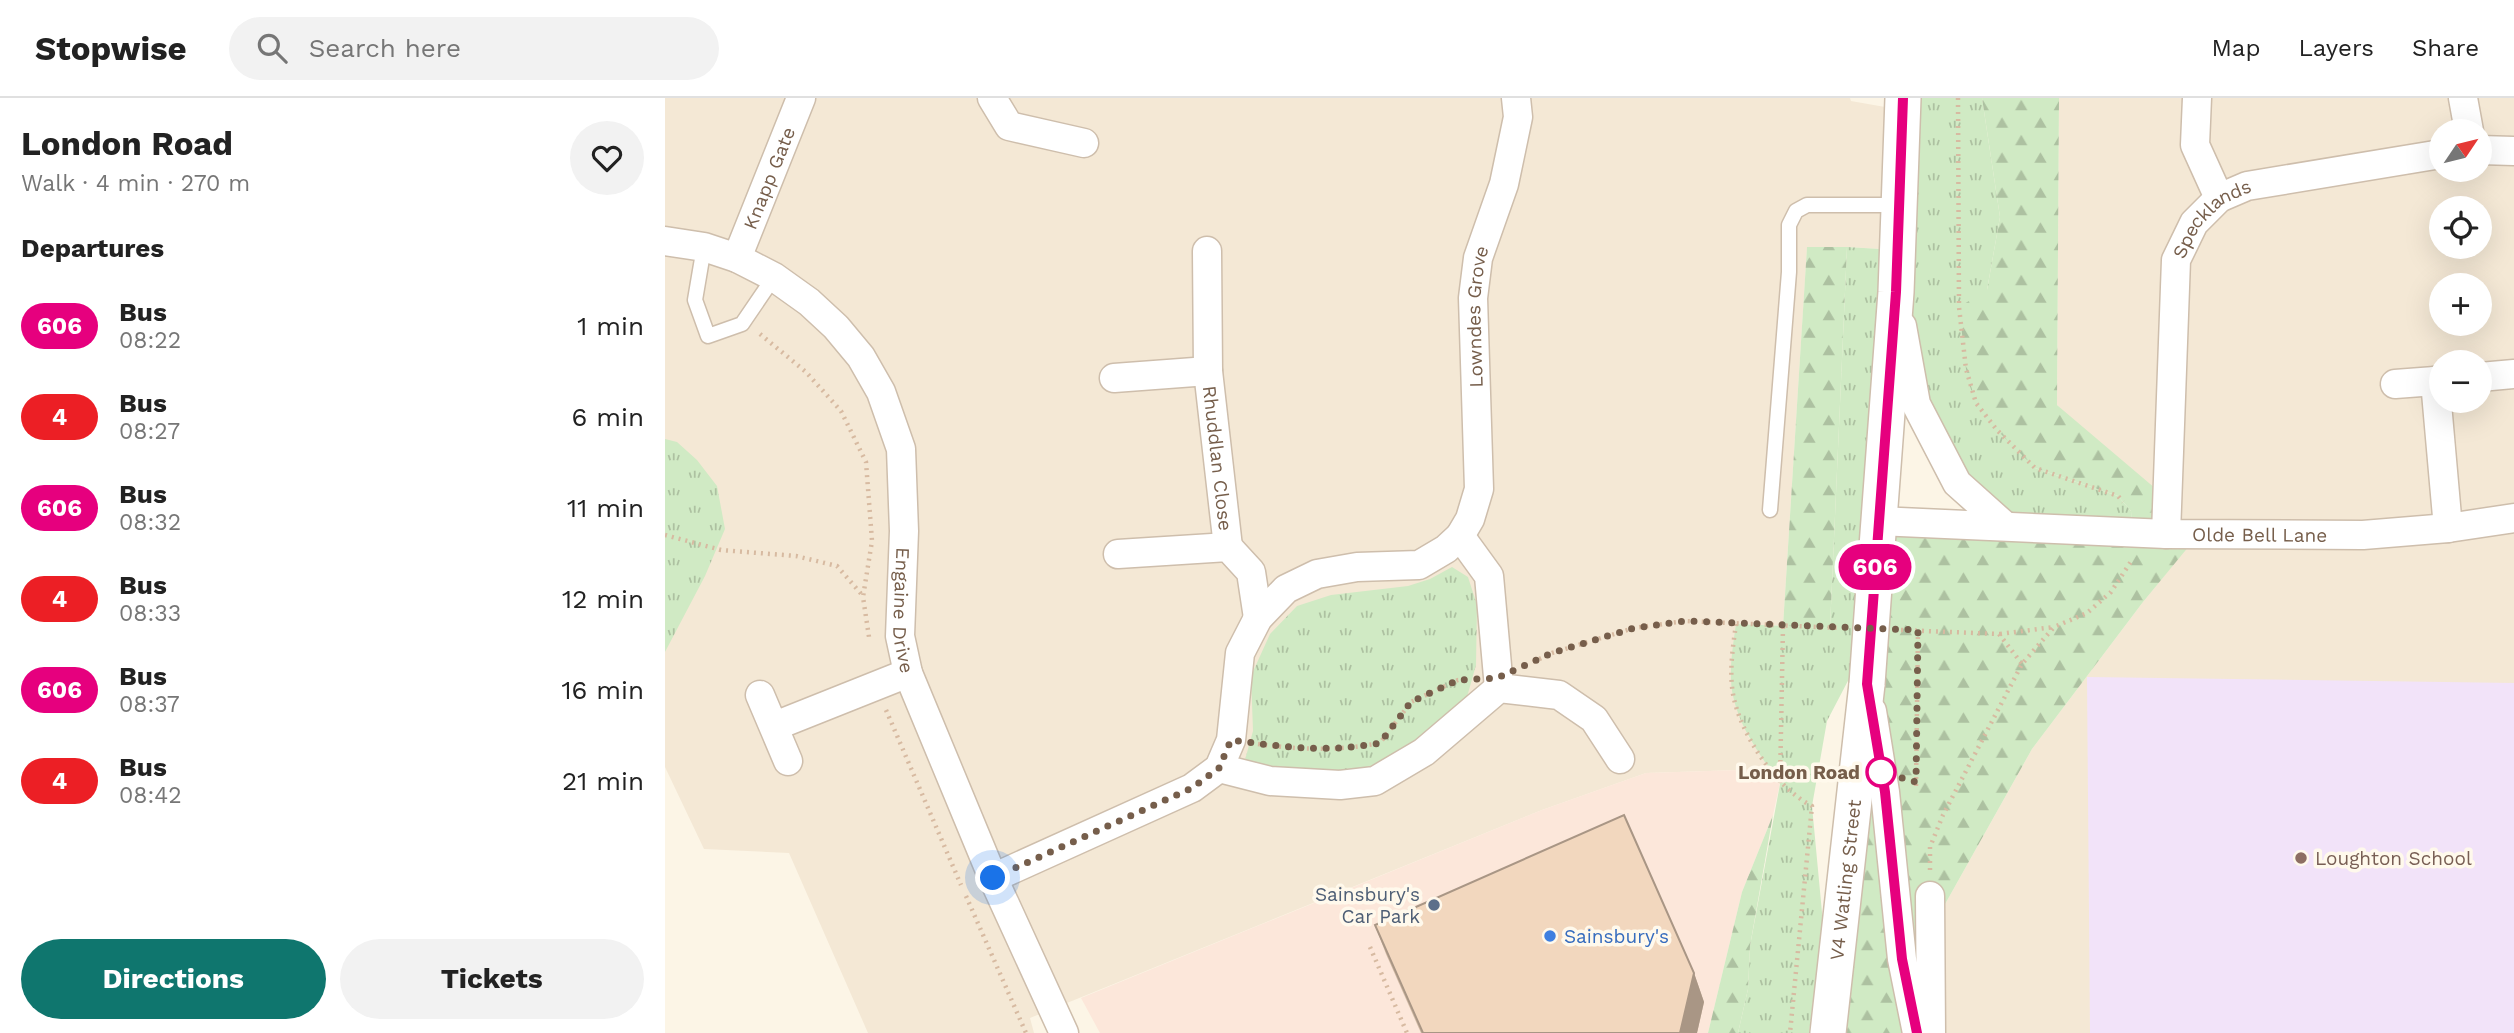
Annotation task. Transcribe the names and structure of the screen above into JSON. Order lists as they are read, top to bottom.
{
  "streets": {
    "street": [
      "Knapp Gate",
      "Specklands",
      "Lowndes Grove",
      "Rhuddlan Close",
      "Olde Bell Lane",
      "Engaine Drive",
      "V4 Watling Street"
    ]
  },
  "crossings": [
    ["Knapp Gate", "Engaine Drive"],
    ["Specklands", "Olde Bell Lane"],
    ["Lowndes Grove", "Rhuddlan Close"],
    ["Olde Bell Lane", "V4 Watling Street"]
  ],
  "places": [
    "London Road",
    "Loughton School",
    "Sainsbury's Car Park",
    "Sainsbury's"
  ],
  "lines": ["bus line 606"],
  "north": "top right",
  "page": {
    "header": "Stopwise",
    "search": "Search here",
    "nav": ["Map", "Layers", "Share"],
    "heading": [
      ["London Road", "Walk · 4 min · 270 m"],
      "Departures"
    ],
    "on_map": "606",
    "map_buttons": ["+", "−"],
    "list": [
      {
        "mark": "606",
        "name": "Bus",
        "note": "08:22",
        "value": "1 min"
      },
      {
        "mark": "4",
        "name": "Bus",
        "note": "08:27",
        "value": "6 min"
      },
      {
        "mark": "606",
        "name": "Bus",
        "note": "08:32",
        "value": "11 min"
      },
      {
        "mark": "4",
        "name": "Bus",
        "note": "08:33",
        "value": "12 min"
      },
      {
        "mark": "606",
        "name": "Bus",
        "note": "08:37",
        "value": "16 min"
      },
      {
        "mark": "4",
        "name": "Bus",
        "note": "08:42",
        "value": "21 min"
      }
    ],
    "buttons": ["Directions", "Tickets"]
  }
}
